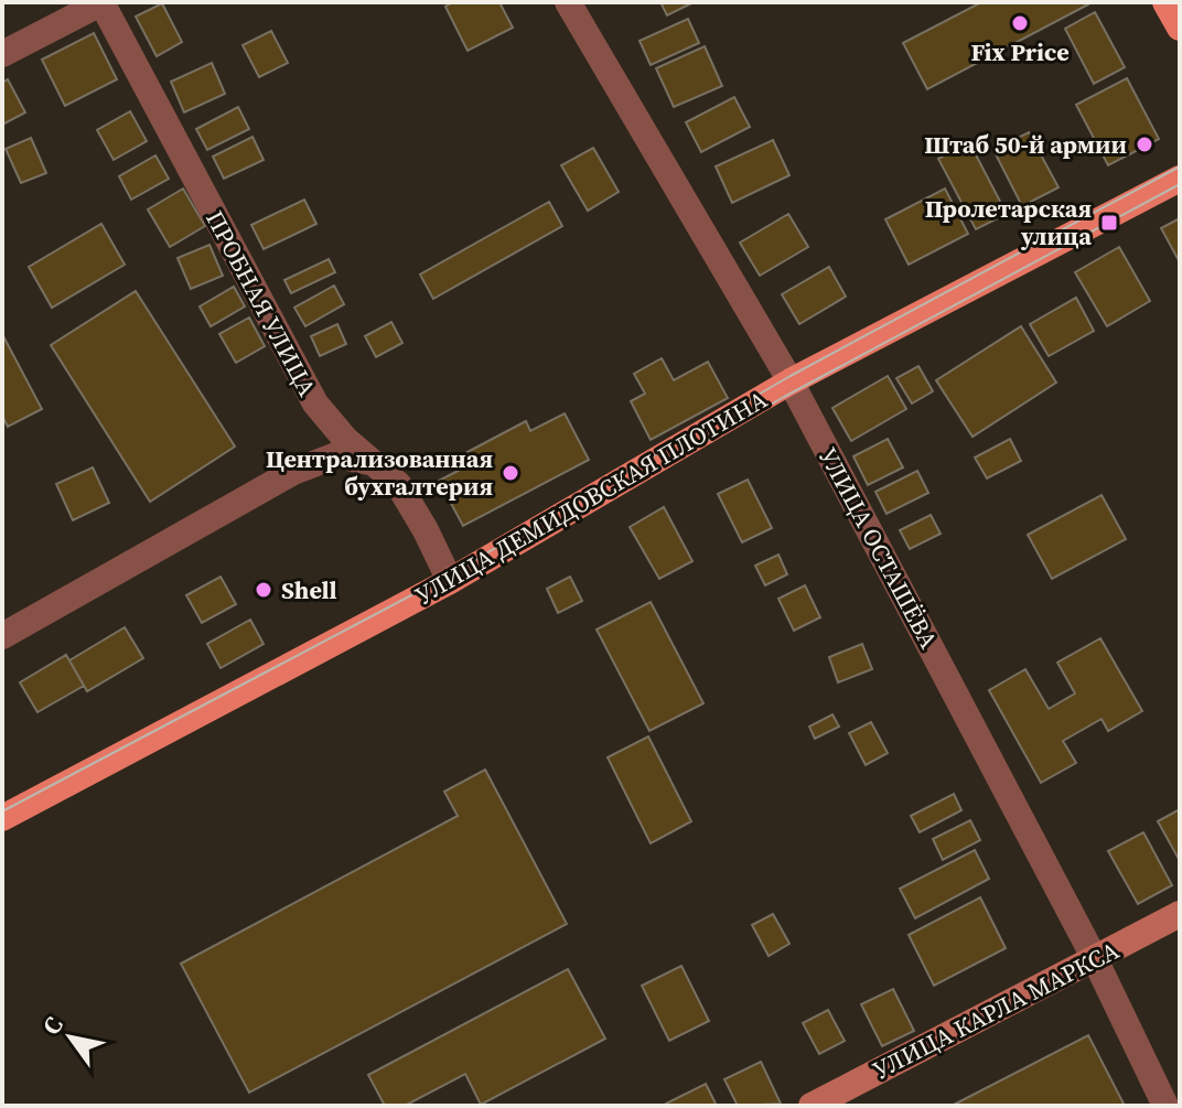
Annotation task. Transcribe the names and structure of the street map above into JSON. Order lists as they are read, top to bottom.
{
  "streets": {
    "main road": ["УЛИЦА ДЕМИДОВСКАЯ ПЛОТИНА"],
    "street": ["ПРОБНАЯ УЛИЦА", "УЛИЦА ОСТАШЁВА", "УЛИЦА КАРЛА МАРКСА"]
  },
  "crossings": [
    ["ПРОБНАЯ УЛИЦА", "УЛИЦА ДЕМИДОВСКАЯ ПЛОТИНА"],
    ["УЛИЦА ДЕМИДОВСКАЯ ПЛОТИНА", "УЛИЦА ОСТАШЁВА"],
    ["УЛИЦА ОСТАШЁВА", "УЛИЦА КАРЛА МАРКСА"]
  ],
  "places": {
    "other": [
      "Fix Price",
      "Штаб 50-й армии",
      "Централизованная бухгалтерия",
      "Shell"
    ],
    "transit": ["Пролетарская улица"]
  },
  "north": "top left"
}
